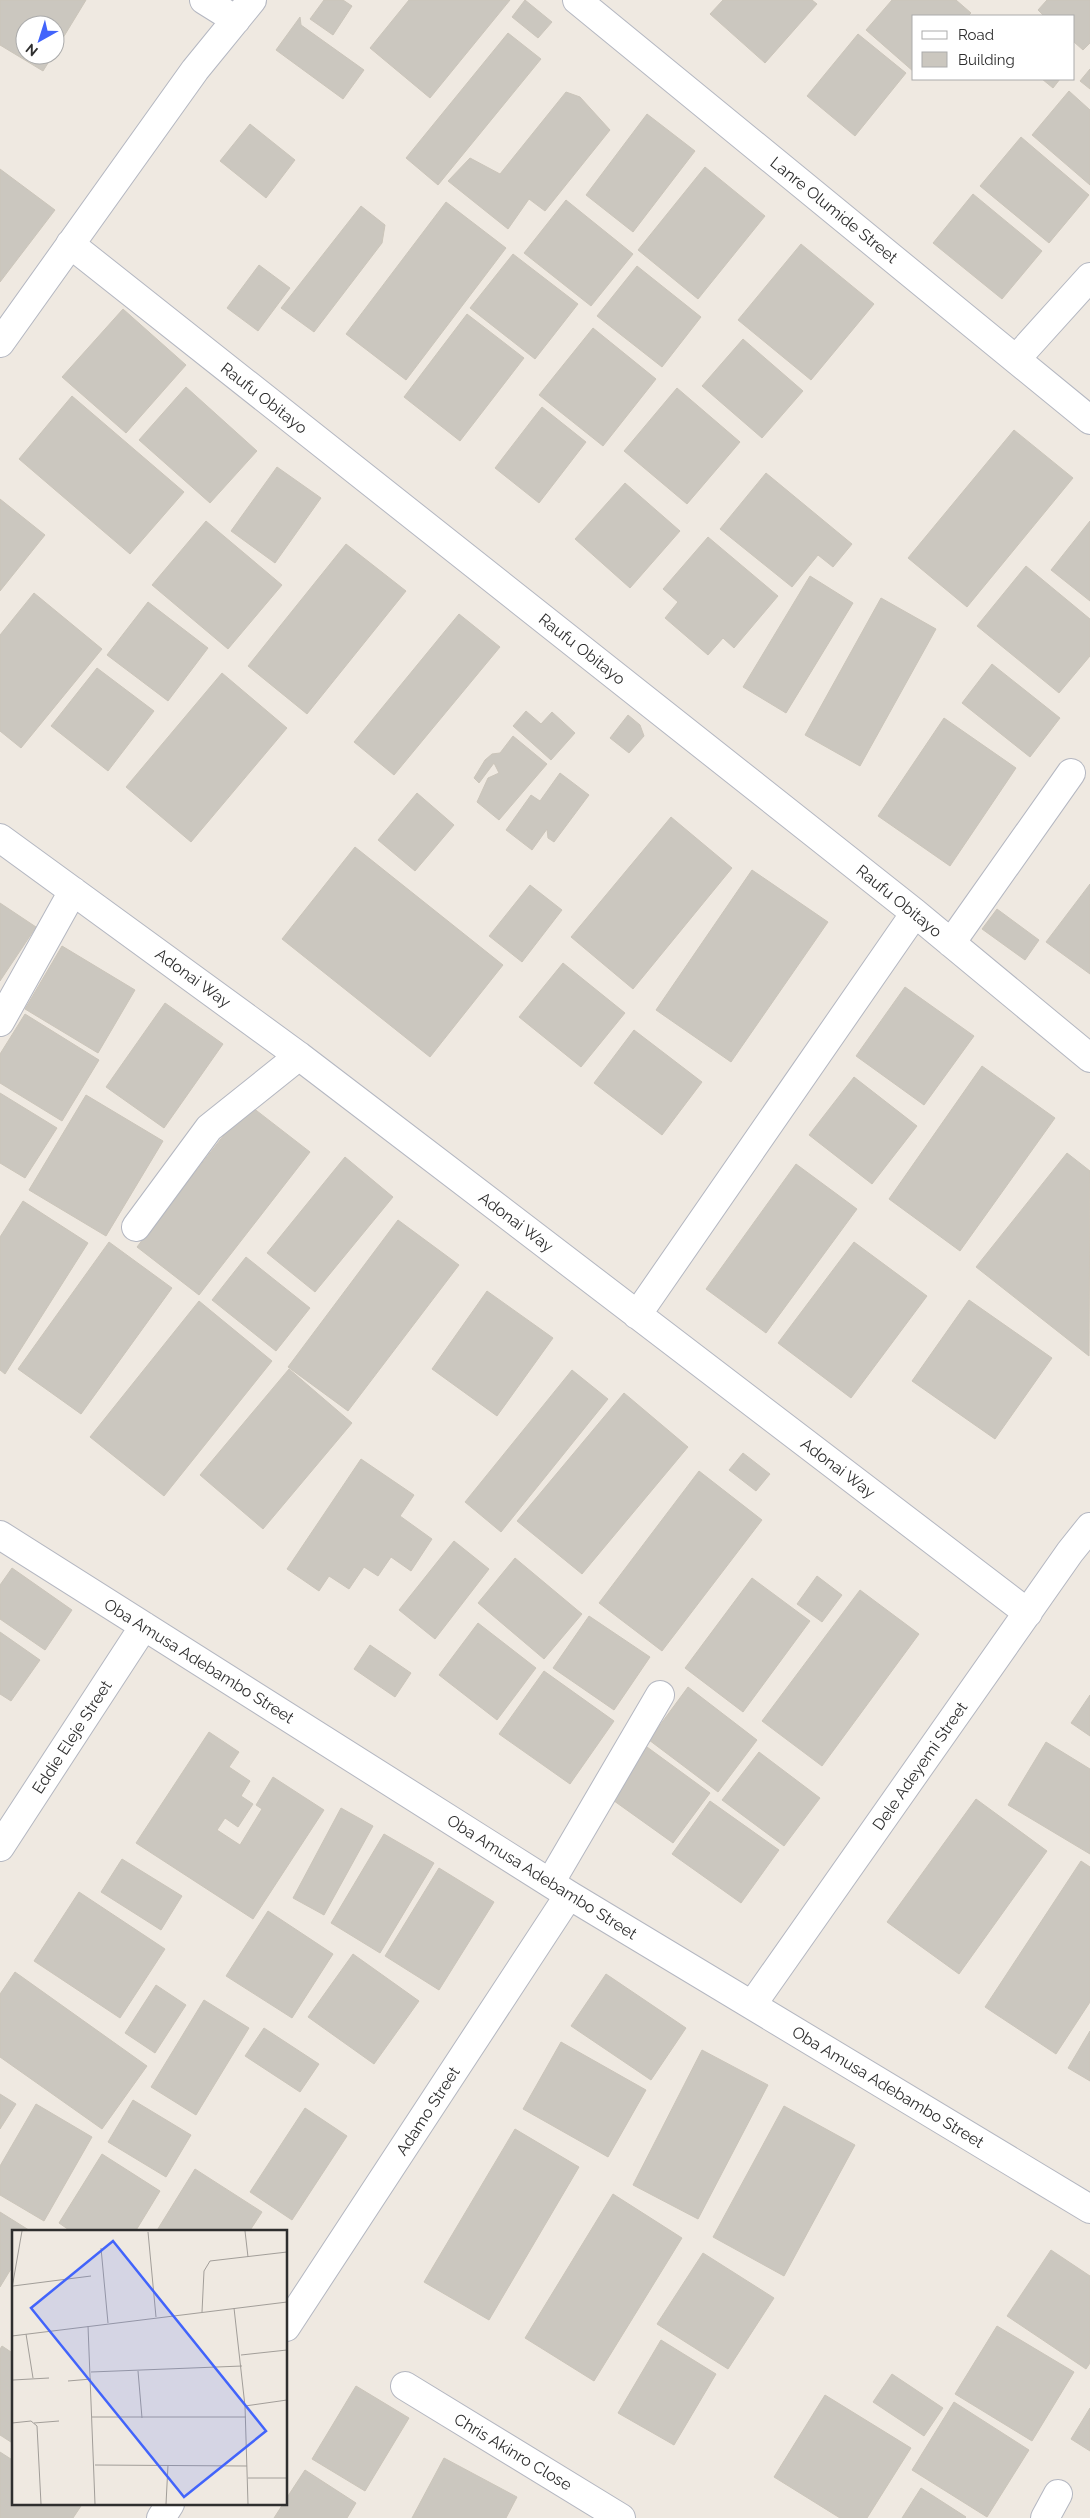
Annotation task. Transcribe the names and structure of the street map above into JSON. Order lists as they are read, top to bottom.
{
  "streets": {
    "street": [
      "Lanre Olumide Street",
      "Raufu Obitayo",
      "Adonai Way",
      "Oba Amusa Adebambo Street",
      "Eddie Eleje Street",
      "Dele Adeyemi Street",
      "Adamo Street",
      "Chris Akinro Close"
    ]
  },
  "crossings": [
    ["Adonai Way", "Dele Adeyemi Street"],
    ["Oba Amusa Adebambo Street", "Eddie Eleje Street"],
    ["Oba Amusa Adebambo Street", "Dele Adeyemi Street"],
    ["Oba Amusa Adebambo Street", "Adamo Street"]
  ],
  "legend": ["Road", "Building"],
  "north": "bottom left"
}
